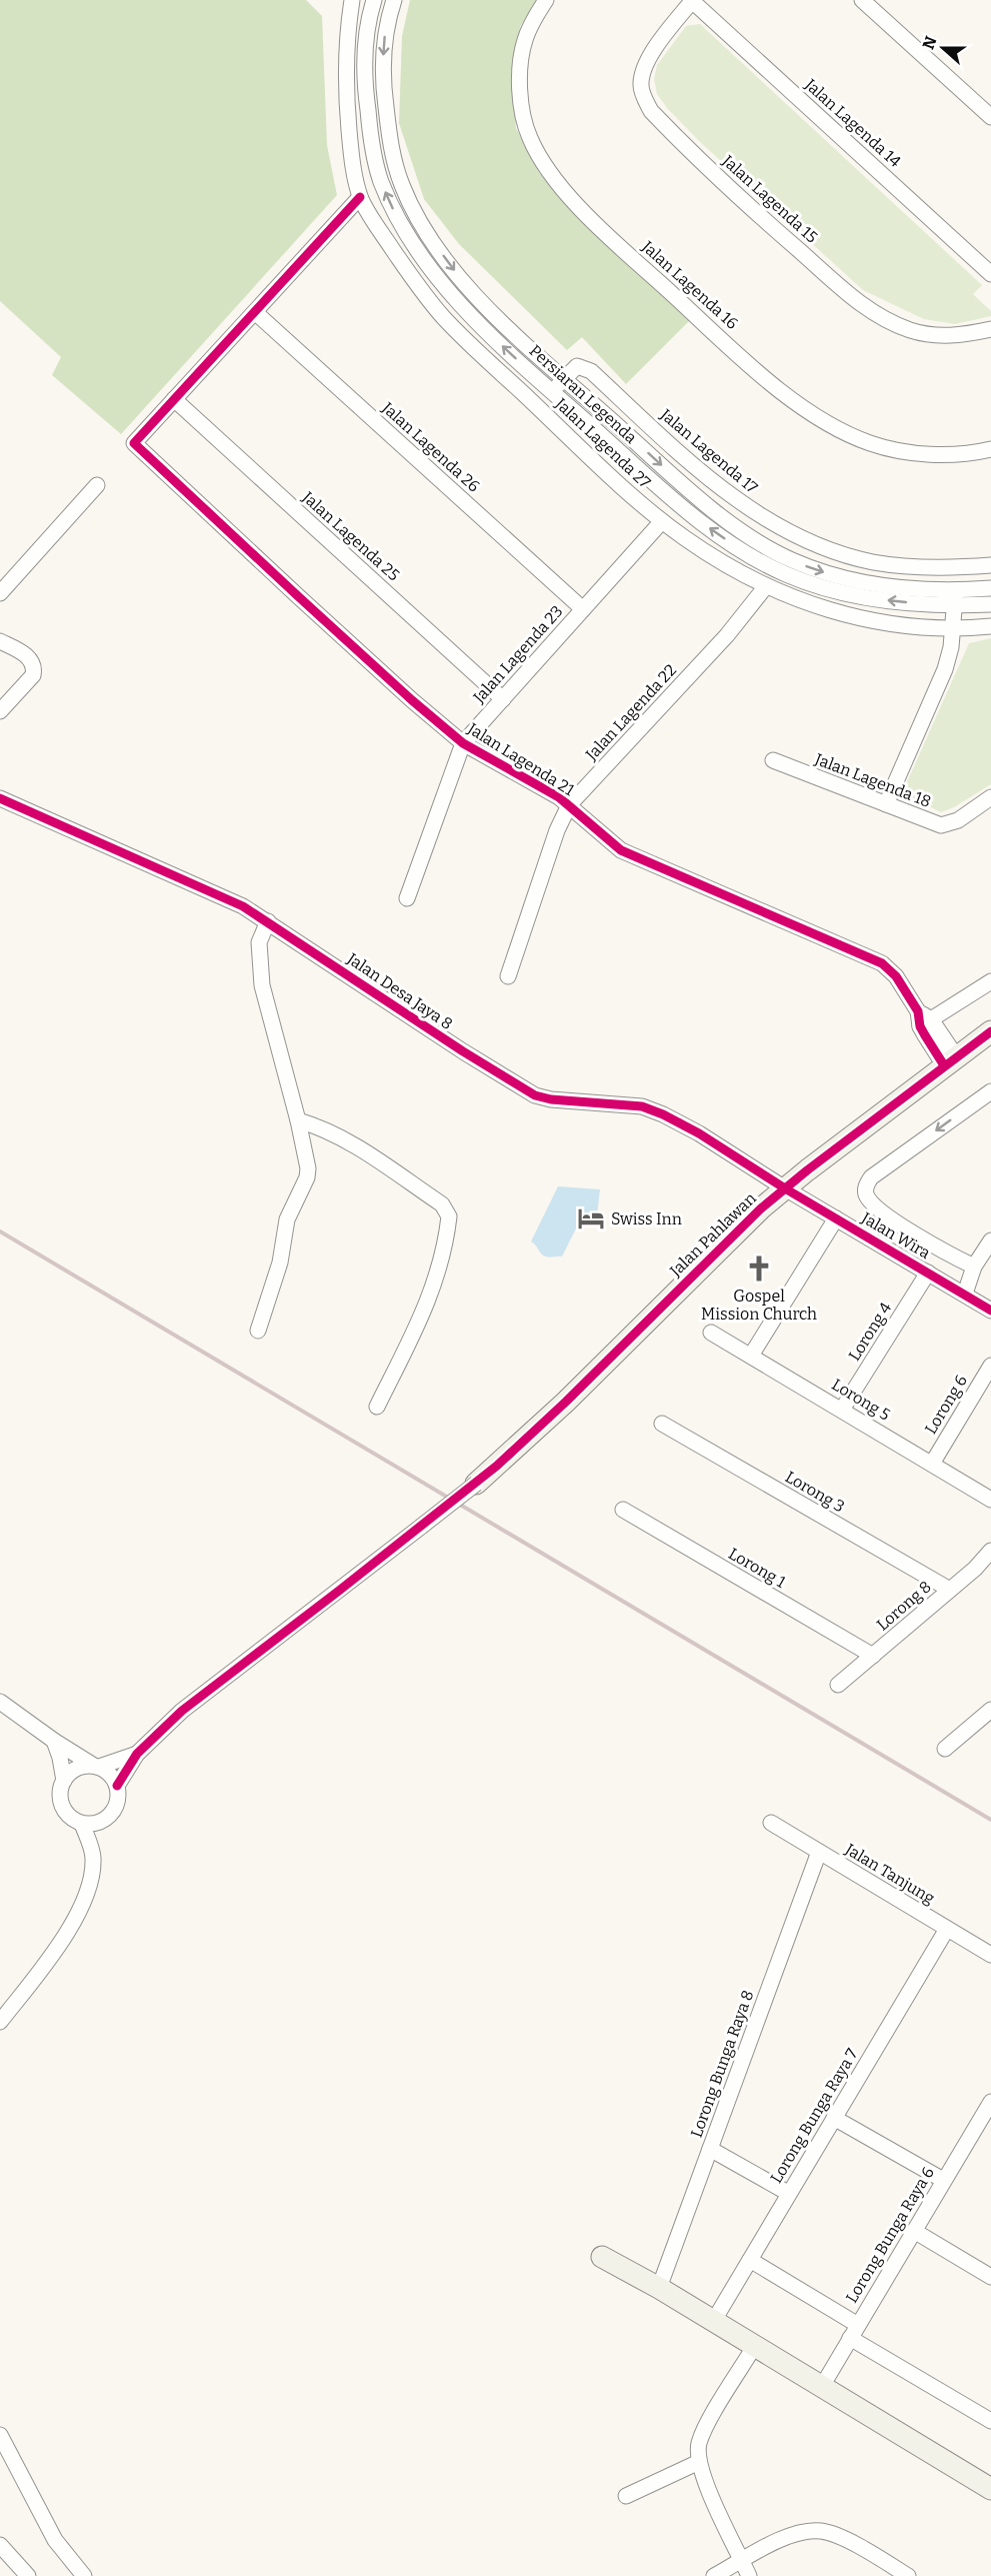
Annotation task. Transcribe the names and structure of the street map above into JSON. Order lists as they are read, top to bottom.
{
  "streets": {
    "street": [
      "Jalan Lagenda 14",
      "Jalan Lagenda 15",
      "Jalan Lagenda 16",
      "Persiaran Legenda",
      "Jalan Lagenda 27",
      "Jalan Lagenda 26",
      "Jalan Lagenda 17",
      "Jalan Lagenda 25",
      "Jalan Lagenda 23",
      "Jalan Lagenda 22",
      "Jalan Lagenda 21",
      "Jalan Lagenda 18",
      "Jalan Desa Jaya 8",
      "Jalan Pahlawan",
      "Jalan Wira",
      "Lorong 4",
      "Lorong 5",
      "Lorong 6",
      "Lorong 3",
      "Lorong 1",
      "Lorong 8",
      "Jalan Tanjung",
      "Lorong Bunga Raya 8",
      "Lorong Bunga Raya 7",
      "Lorong Bunga Raya 6"
    ]
  },
  "crossings": [
    ["Jalan Lagenda 14", "Jalan Lagenda 15"],
    ["Persiaran Legenda", "Jalan Lagenda 17"],
    ["Jalan Lagenda 27", "Jalan Lagenda 23"],
    ["Jalan Lagenda 27", "Jalan Lagenda 22"],
    ["Jalan Lagenda 26", "Jalan Lagenda 23"],
    ["Jalan Lagenda 25", "Jalan Lagenda 23"],
    ["Jalan Lagenda 25", "Jalan Lagenda 21"],
    ["Jalan Lagenda 23", "Jalan Lagenda 21"],
    ["Jalan Lagenda 22", "Jalan Lagenda 21"],
    ["Jalan Lagenda 21", "Jalan Pahlawan"],
    ["Jalan Desa Jaya 8", "Jalan Pahlawan"],
    ["Jalan Desa Jaya 8", "Jalan Wira"],
    ["Jalan Pahlawan", "Jalan Wira"],
    ["Jalan Wira", "Lorong 4"],
    ["Lorong 4", "Lorong 5"],
    ["Lorong 5", "Lorong 6"],
    ["Lorong 3", "Lorong 8"],
    ["Lorong 1", "Lorong 8"],
    ["Jalan Tanjung", "Lorong Bunga Raya 8"],
    ["Jalan Tanjung", "Lorong Bunga Raya 7"]
  ],
  "places": {
    "hotel": ["Swiss Inn"],
    "church": ["Gospel Mission Church"]
  },
  "north": "left"
}
